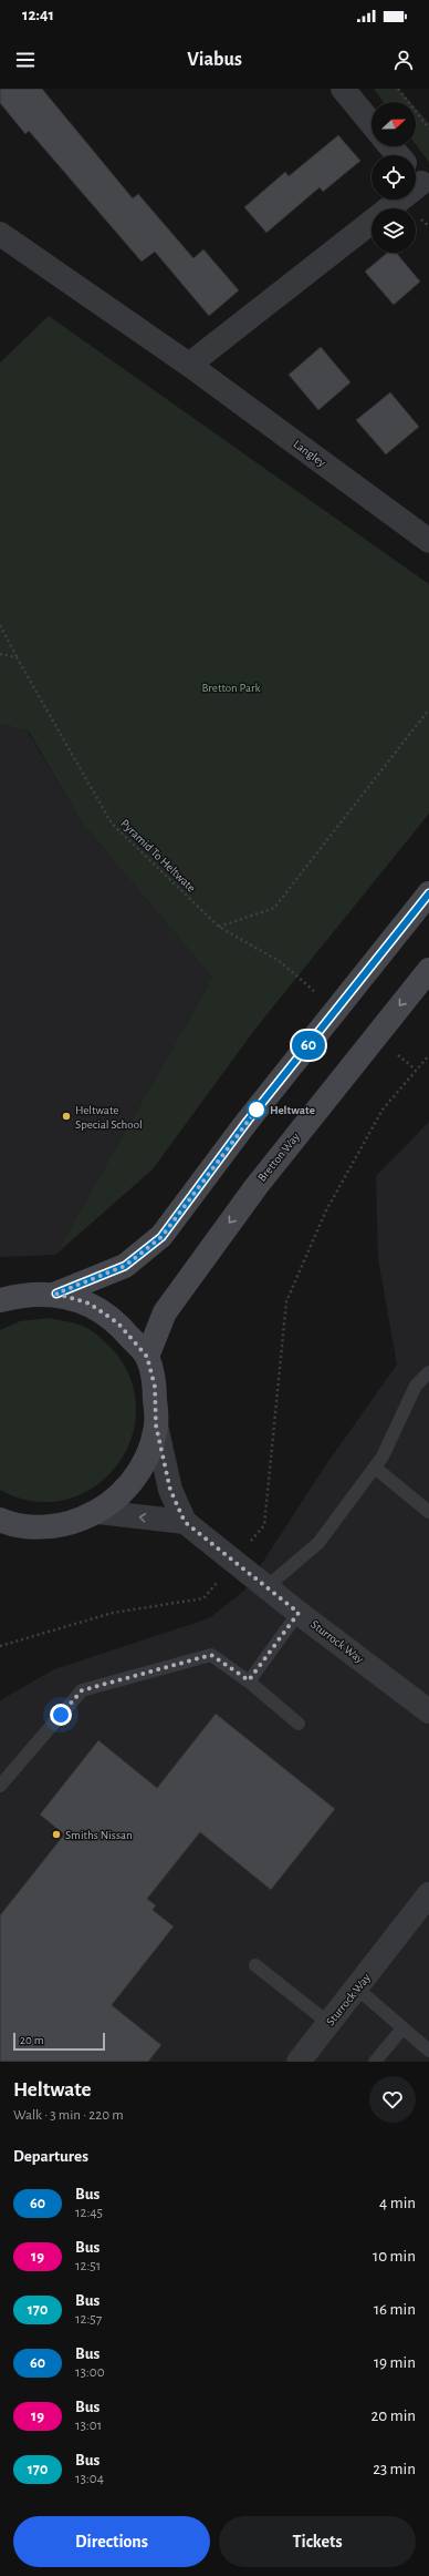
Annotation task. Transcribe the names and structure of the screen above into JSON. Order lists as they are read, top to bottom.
{
  "streets": {
    "street": ["Langley", "Bretton Way", "Sturrock Way"],
    "path": ["Pyramid To Heltwate"]
  },
  "parks": ["Bretton Park"],
  "places": ["Heltwate", "Heltwate Special School", "Smiths Nissan"],
  "lines": ["bus line 60"],
  "scale_bar": "20 m",
  "north": "right",
  "page": {
    "status": "12:41",
    "header": "Viabus",
    "on_map": "60",
    "scale": "20 m",
    "heading": [
      ["Heltwate", "Walk · 3 min · 220 m"],
      "Departures"
    ],
    "list": [
      {
        "mark": "60",
        "name": "Bus",
        "note": "12:45",
        "value": "4 min"
      },
      {
        "mark": "19",
        "name": "Bus",
        "note": "12:51",
        "value": "10 min"
      },
      {
        "mark": "170",
        "name": "Bus",
        "note": "12:57",
        "value": "16 min"
      },
      {
        "mark": "60",
        "name": "Bus",
        "note": "13:00",
        "value": "19 min"
      },
      {
        "mark": "19",
        "name": "Bus",
        "note": "13:01",
        "value": "20 min"
      },
      {
        "mark": "170",
        "name": "Bus",
        "note": "13:04",
        "value": "23 min"
      }
    ],
    "buttons": ["Directions", "Tickets"]
  }
}
